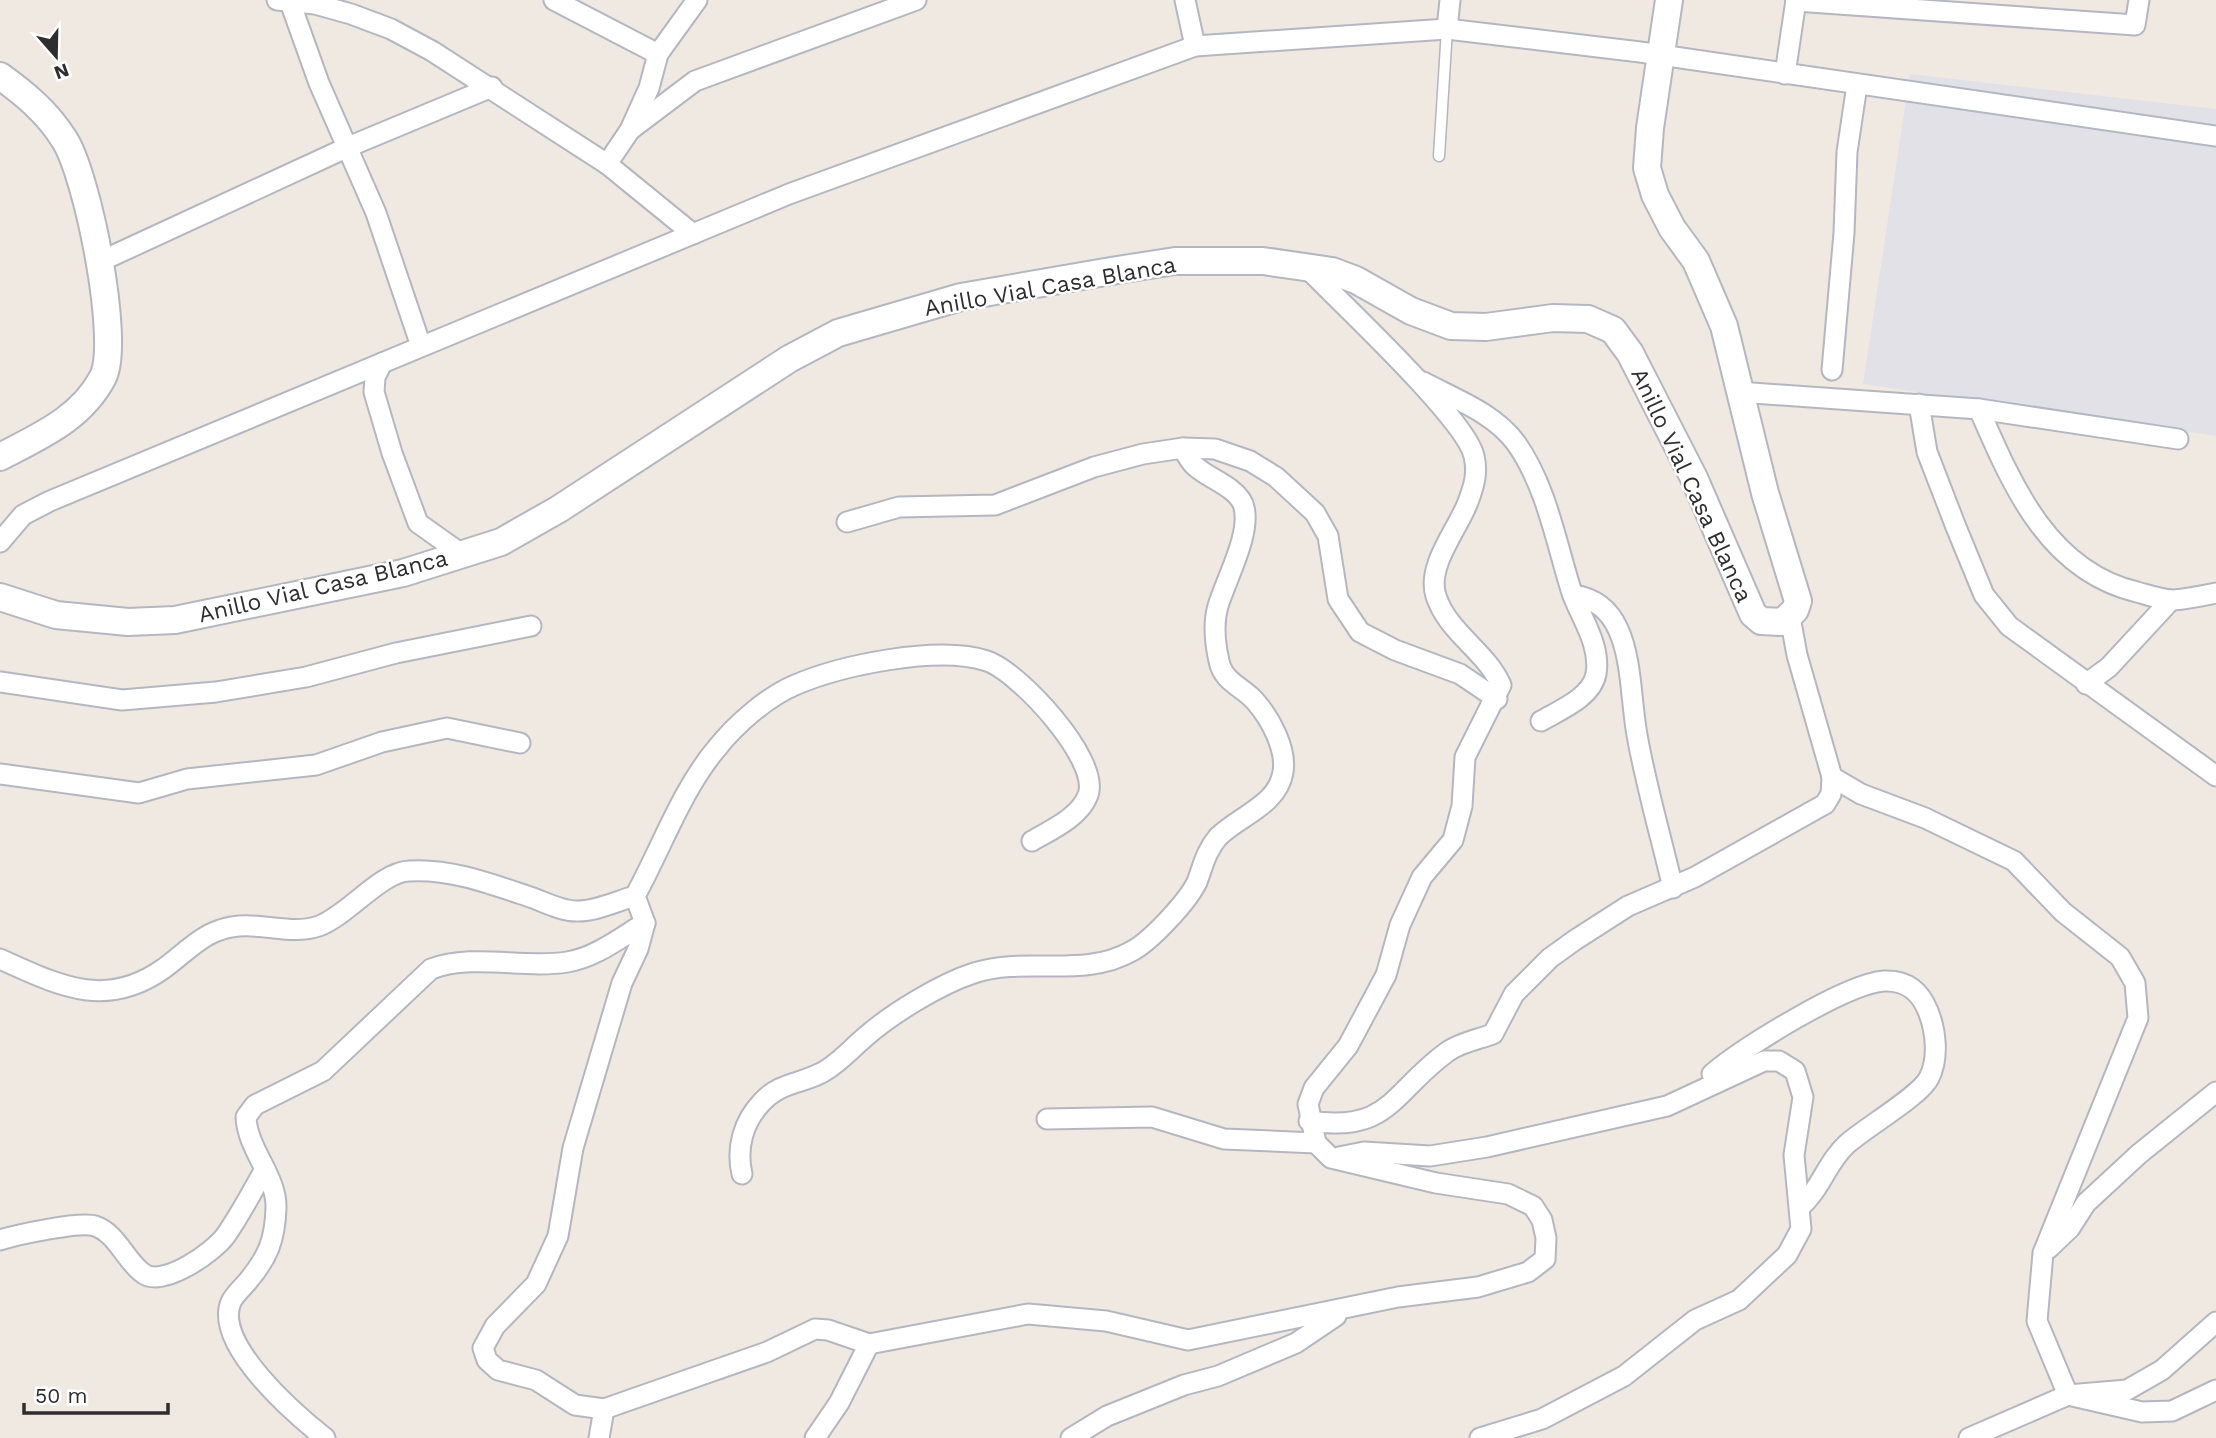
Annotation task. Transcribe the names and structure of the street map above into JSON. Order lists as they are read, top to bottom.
{
  "streets": {
    "main road": ["Anillo Vial Casa Blanca"]
  },
  "scale_bar": "50 m",
  "north": "bottom"
}
